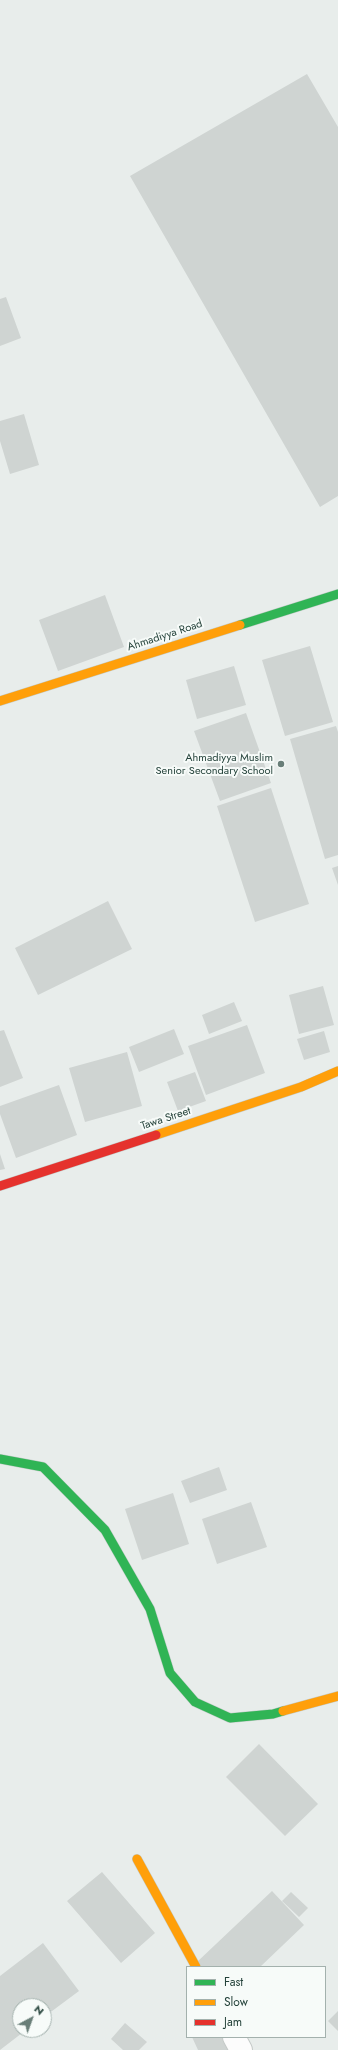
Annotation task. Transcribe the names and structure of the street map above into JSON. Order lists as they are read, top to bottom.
{
  "streets": {
    "street": ["Ahmadiyya Road", "Tawa Street"]
  },
  "places": ["Ahmadiyya Muslim Senior Secondary School"],
  "legend": ["Fast", "Slow", "Jam"],
  "north": "top right"
}
